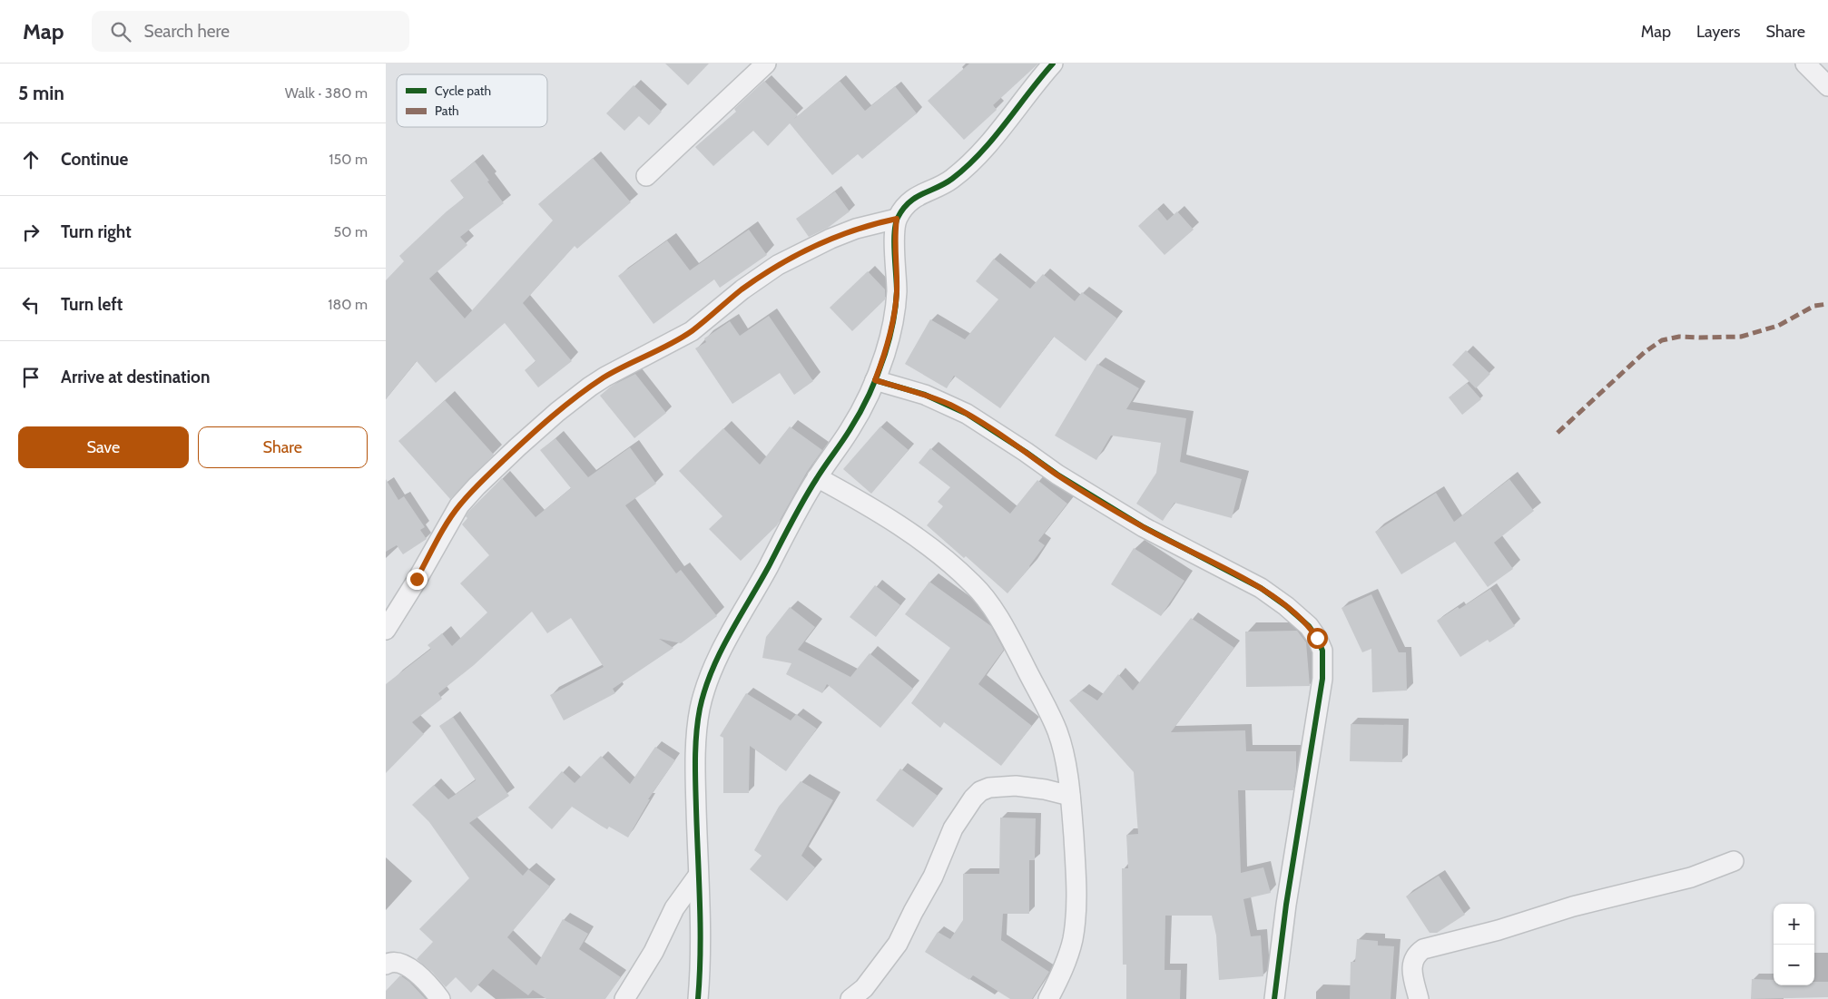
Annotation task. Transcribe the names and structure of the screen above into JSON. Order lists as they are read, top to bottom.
{
  "legend": ["Cycle path", "Path"],
  "page": {
    "header": "Map",
    "search": "Search here",
    "nav": ["Map", "Layers", "Share"],
    "heading": ["5 min", "Walk · 380 m"],
    "list": [
      ["Continue", "150 m"],
      ["Turn right", "50 m"],
      ["Turn left", "180 m"],
      "Arrive at destination"
    ],
    "buttons": ["Save", "Share"],
    "map_buttons": ["+", "−"]
  }
}
